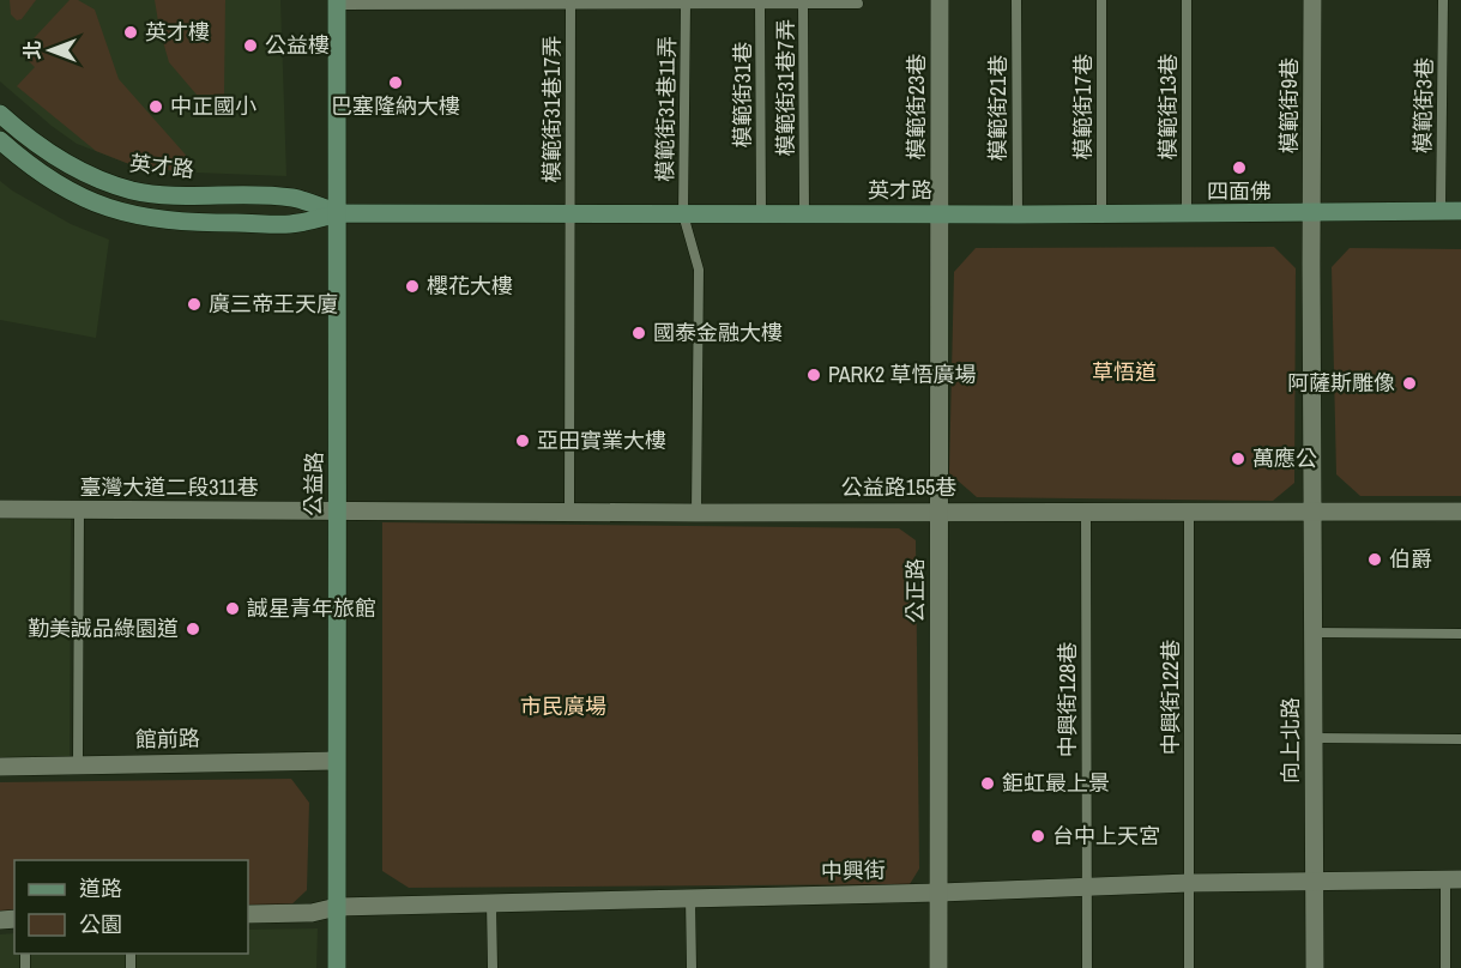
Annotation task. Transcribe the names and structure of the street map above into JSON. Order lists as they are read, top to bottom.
{
  "streets": {
    "main road": ["英才路", "公益路"],
    "street": [
      "模範街9巷",
      "模範街23巷",
      "臺灣大道二段311巷",
      "公益路155巷",
      "公正路",
      "館前路",
      "向上北路",
      "中興街"
    ],
    "lane": [
      "模範街31巷7弄",
      "模範街31巷",
      "模範街3巷",
      "模範街17巷",
      "模範街13巷",
      "模範街21巷",
      "模範街31巷17弄",
      "模範街31巷11弄",
      "中興街122巷",
      "中興街128巷"
    ]
  },
  "crossings": [
    ["模範街31巷7弄", "模範街31巷"],
    ["模範街31巷7弄", "英才路"],
    ["模範街31巷", "英才路"],
    ["模範街9巷", "英才路"],
    ["模範街9巷", "公益路155巷"],
    ["模範街9巷", "向上北路"],
    ["模範街3巷", "英才路"],
    ["模範街23巷", "英才路"],
    ["模範街23巷", "公正路"],
    ["模範街17巷", "英才路"],
    ["模範街13巷", "英才路"],
    ["模範街21巷", "英才路"],
    ["模範街31巷17弄", "英才路"],
    ["模範街31巷17弄", "公益路155巷"],
    ["模範街31巷11弄", "英才路"],
    ["模範街31巷11弄", "公益路155巷"],
    ["英才路", "公益路"],
    ["英才路", "公正路"],
    ["公益路", "臺灣大道二段311巷"],
    ["公益路", "公益路155巷"],
    ["公益路", "館前路"],
    ["公益路", "中興街"],
    ["臺灣大道二段311巷", "公益路155巷"],
    ["公益路155巷", "公正路"],
    ["公益路155巷", "中興街122巷"],
    ["公益路155巷", "中興街128巷"],
    ["公益路155巷", "向上北路"],
    ["公正路", "中興街"],
    ["中興街122巷", "中興街"],
    ["中興街128巷", "中興街"],
    ["向上北路", "中興街"]
  ],
  "parks": ["草悟道", "市民廣場"],
  "places": [
    "英才樓",
    "公益樓",
    "巴塞隆納大樓",
    "中正國小",
    "四面佛",
    "櫻花大樓",
    "廣三帝王天廈",
    "國泰金融大樓",
    "PARK2 草悟廣場",
    "阿薩斯雕像",
    "亞田實業大樓",
    "萬應公",
    "伯爵",
    "誠星青年旅館",
    "勤美誠品綠園道",
    "鉅虹最上景",
    "台中上天宮"
  ],
  "legend": ["道路", "公園"],
  "north": "left"
}
